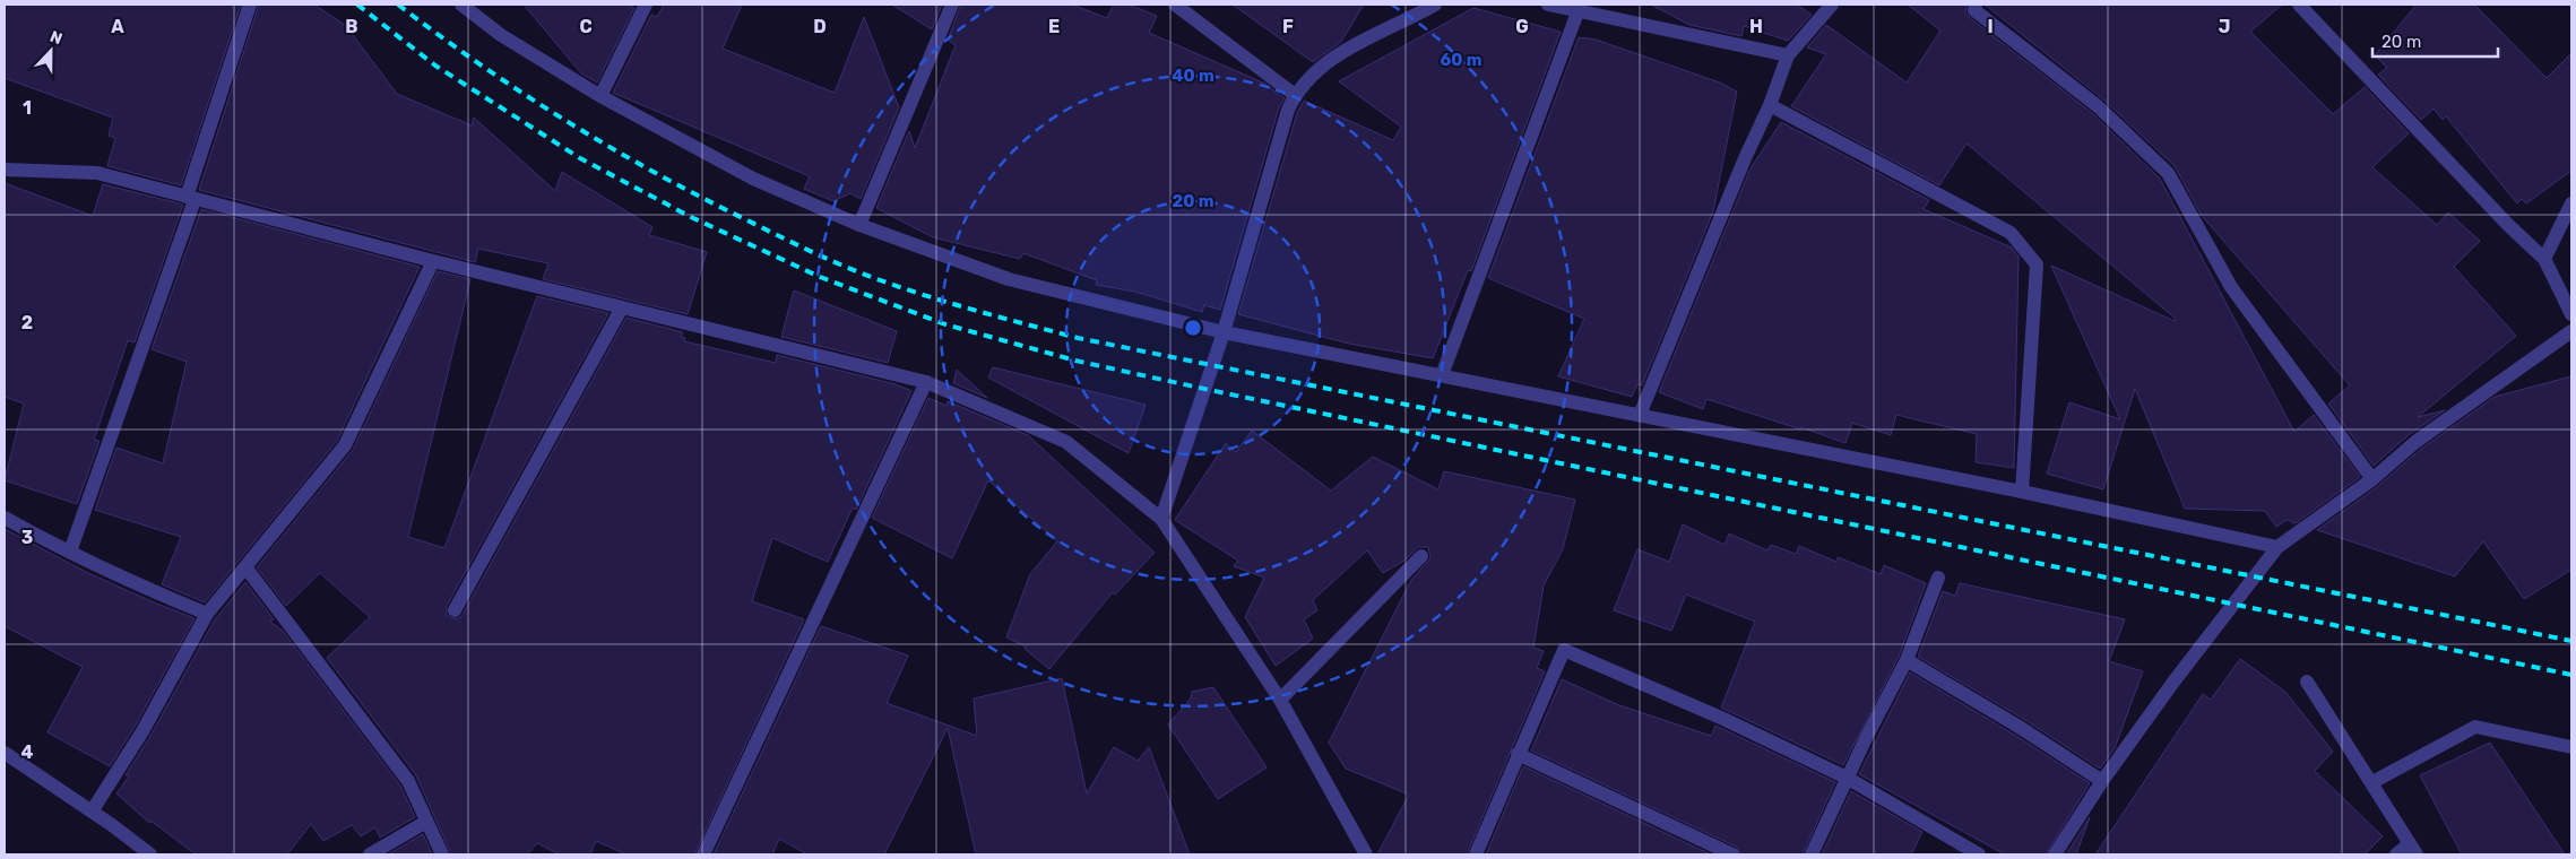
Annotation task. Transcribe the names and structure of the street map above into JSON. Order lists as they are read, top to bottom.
{
  "scale_bar": "20 m",
  "north": "top",
  "grid": {
    "columns": [
      "A",
      "B",
      "C",
      "D",
      "E",
      "F",
      "G",
      "H",
      "I",
      "J"
    ],
    "rows": [
      "1",
      "2",
      "3",
      "4"
    ]
  },
  "rings": ["60 m", "40 m", "20 m"]
}
